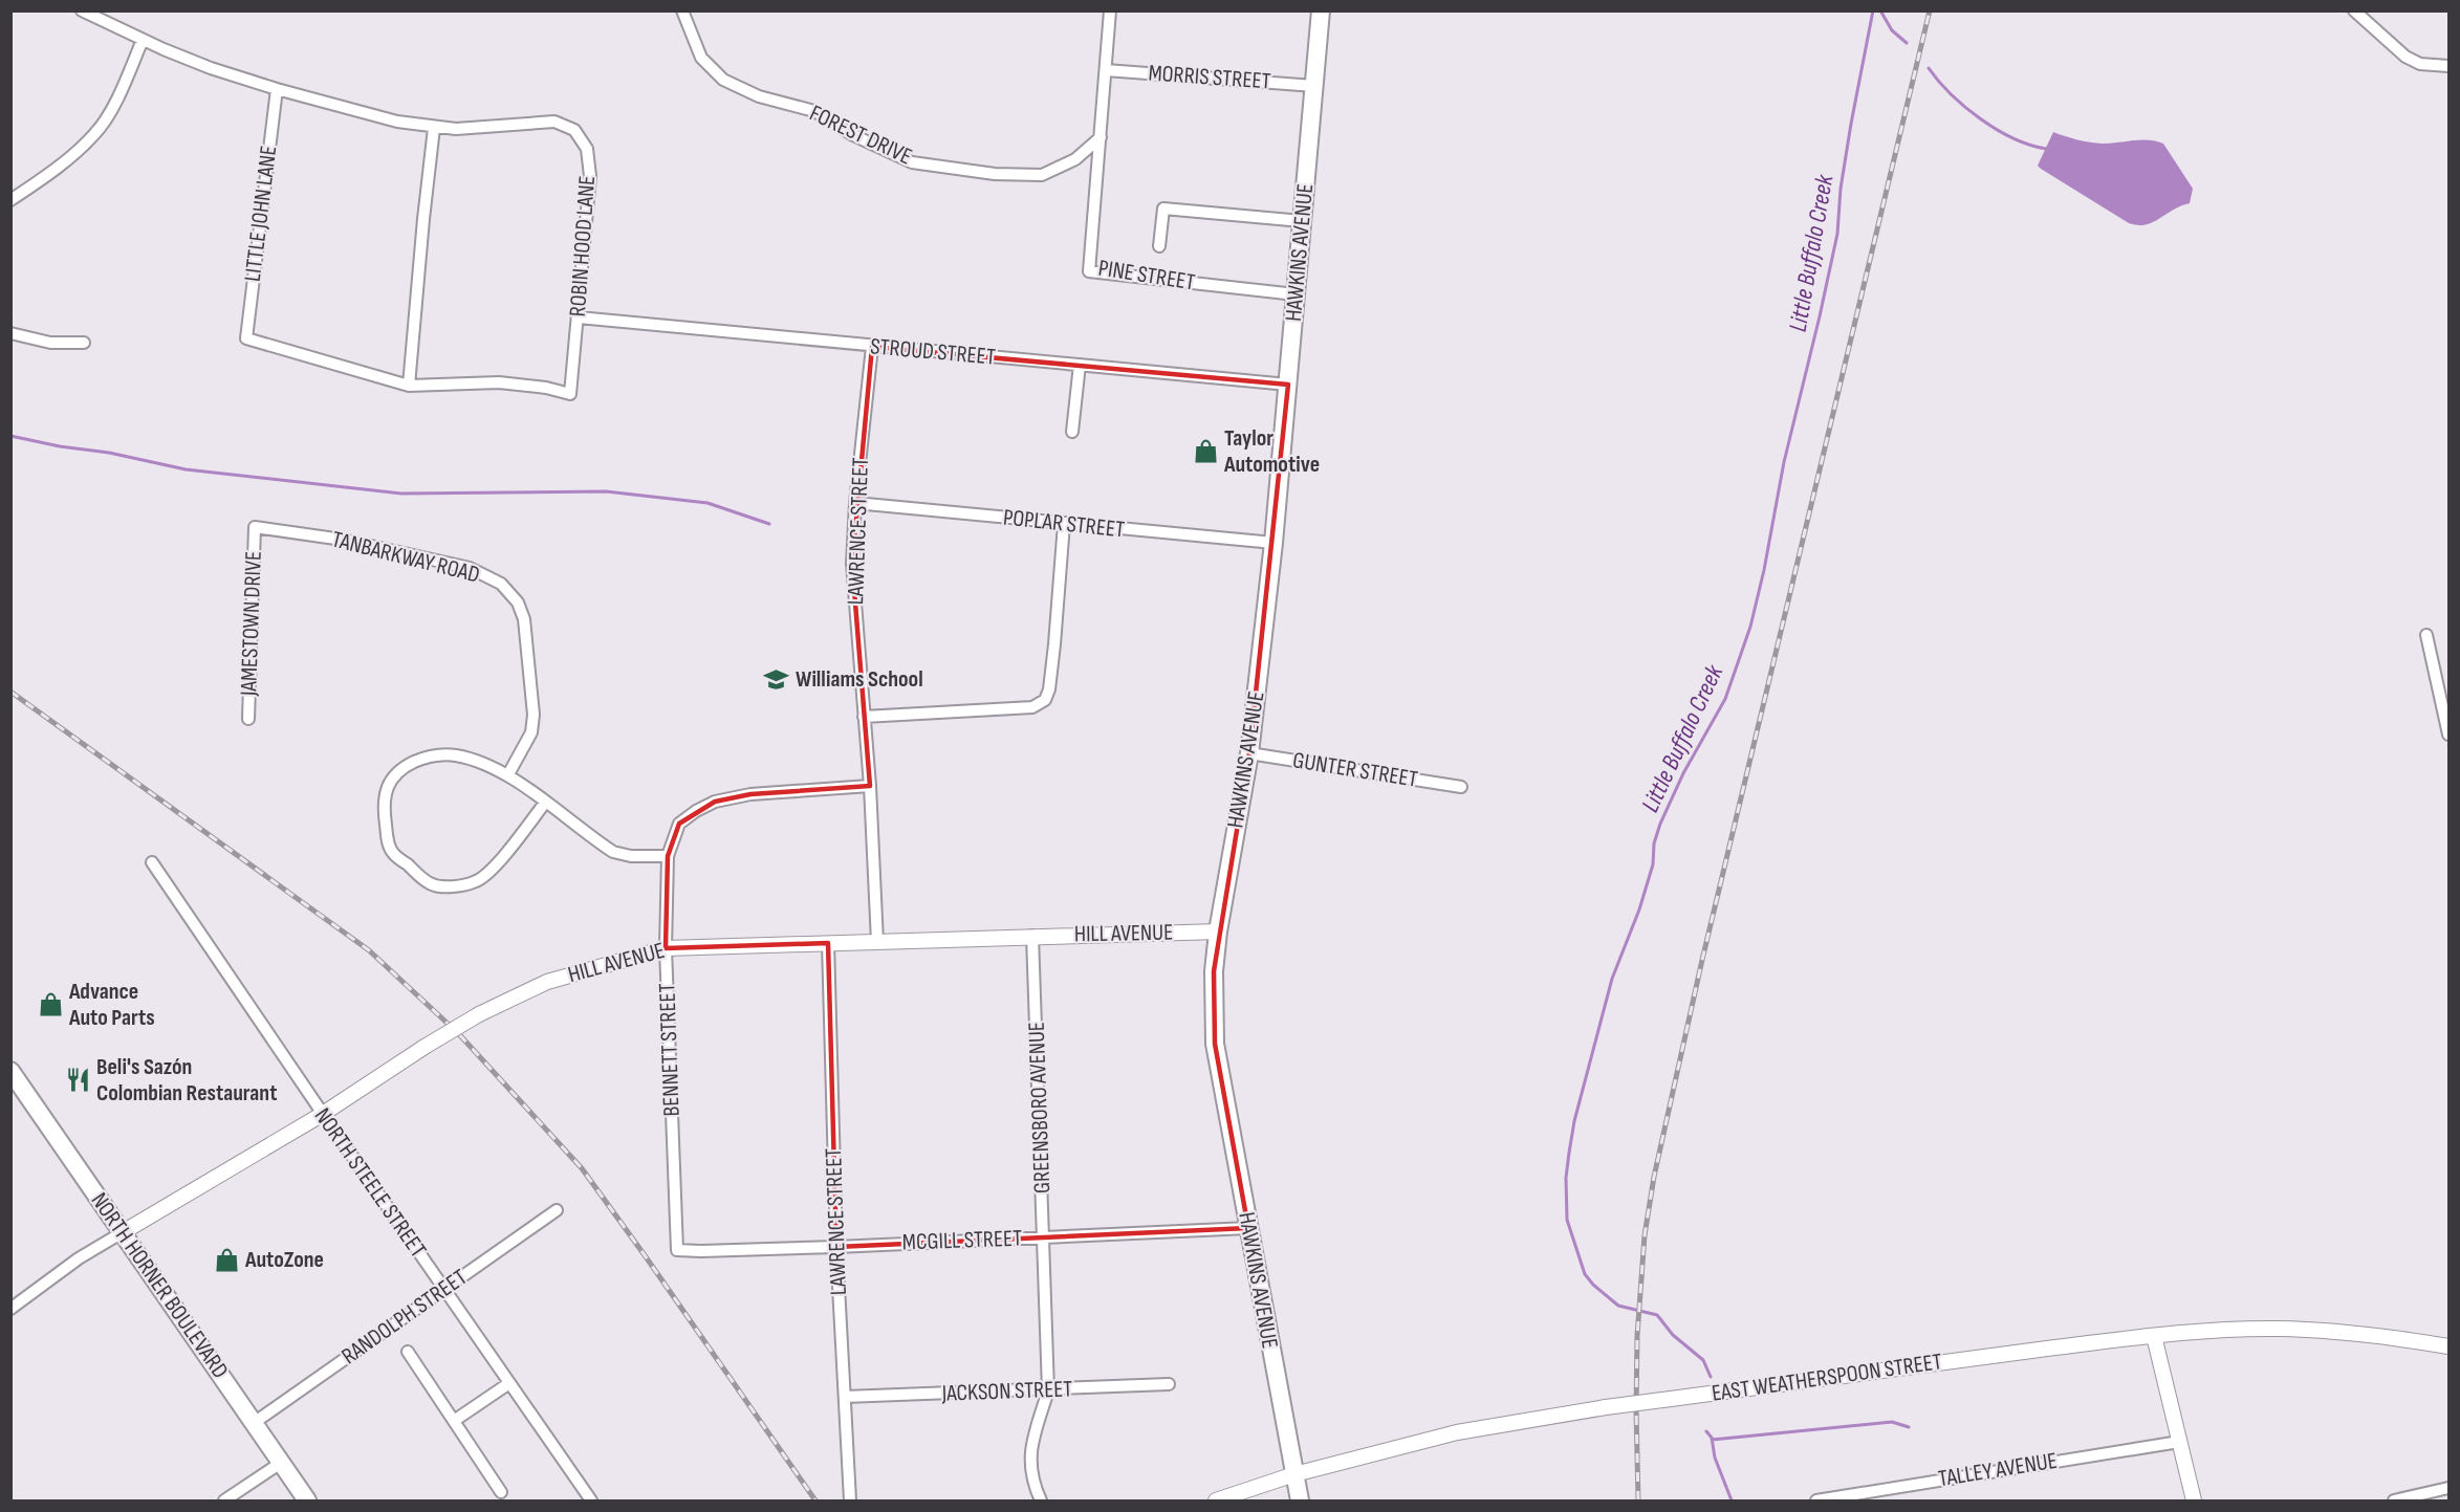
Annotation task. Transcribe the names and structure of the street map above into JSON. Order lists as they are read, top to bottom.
{
  "streets": {
    "main road": ["HAWKINS AVENUE", "NORTH HORNER BOULEVARD"],
    "street": [
      "MORRIS STREET",
      "FOREST DRIVE",
      "LITTLE JOHN LANE",
      "ROBIN HOOD LANE",
      "PINE STREET",
      "STROUD STREET",
      "POPLAR STREET",
      "LAWRENCE STREET",
      "TANBARKWAY ROAD",
      "JAMESTOWN DRIVE",
      "GUNTER STREET",
      "HILL AVENUE",
      "BENNETT STREET",
      "GREENSBORO AVENUE",
      "NORTH STEELE STREET",
      "MCGILL STREET",
      "RANDOLPH STREET",
      "EAST WEATHERSPOON STREET",
      "JACKSON STREET",
      "TALLEY AVENUE"
    ]
  },
  "crossings": [
    ["MORRIS STREET", "HAWKINS AVENUE"],
    ["FOREST DRIVE", "PINE STREET"],
    ["LITTLE JOHN LANE", "ROBIN HOOD LANE"],
    ["ROBIN HOOD LANE", "STROUD STREET"],
    ["HAWKINS AVENUE", "PINE STREET"],
    ["HAWKINS AVENUE", "STROUD STREET"],
    ["HAWKINS AVENUE", "POPLAR STREET"],
    ["HAWKINS AVENUE", "GUNTER STREET"],
    ["HAWKINS AVENUE", "HILL AVENUE"],
    ["HAWKINS AVENUE", "MCGILL STREET"],
    ["HAWKINS AVENUE", "EAST WEATHERSPOON STREET"],
    ["STROUD STREET", "LAWRENCE STREET"],
    ["POPLAR STREET", "LAWRENCE STREET"],
    ["LAWRENCE STREET", "HILL AVENUE"],
    ["LAWRENCE STREET", "BENNETT STREET"],
    ["LAWRENCE STREET", "MCGILL STREET"],
    ["LAWRENCE STREET", "JACKSON STREET"],
    ["TANBARKWAY ROAD", "JAMESTOWN DRIVE"],
    ["HILL AVENUE", "BENNETT STREET"],
    ["HILL AVENUE", "GREENSBORO AVENUE"],
    ["HILL AVENUE", "NORTH STEELE STREET"],
    ["HILL AVENUE", "NORTH HORNER BOULEVARD"],
    ["BENNETT STREET", "MCGILL STREET"],
    ["GREENSBORO AVENUE", "MCGILL STREET"],
    ["GREENSBORO AVENUE", "JACKSON STREET"],
    ["NORTH STEELE STREET", "RANDOLPH STREET"],
    ["NORTH HORNER BOULEVARD", "RANDOLPH STREET"]
  ],
  "water": ["Little Buffalo Creek"],
  "places": {
    "shop": ["Taylor Automotive", "Advance Auto Parts", "AutoZone"],
    "school or university": ["Williams School"],
    "restaurant": ["Beli's Sazón Colombian Restaurant"]
  }
}
